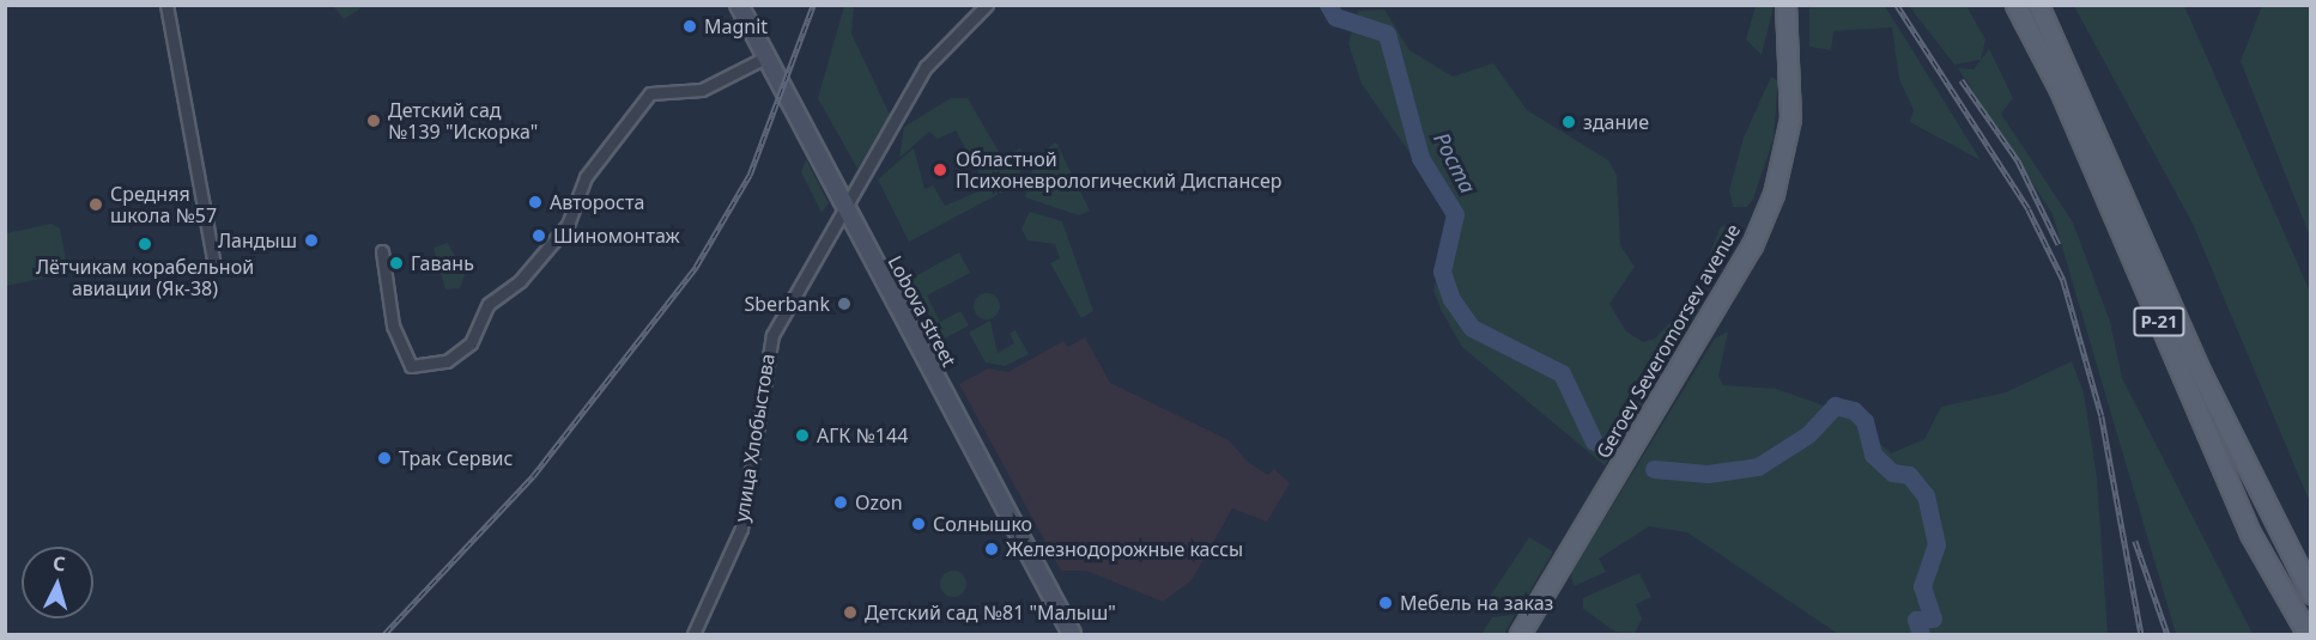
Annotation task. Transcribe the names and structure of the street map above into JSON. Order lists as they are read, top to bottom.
{
  "streets": {
    "main road": ["Р-21", "Geroev Severomorsev avenue"],
    "street": ["Lobova street", "улица Хлобыстова"]
  },
  "crossings": [
    ["Lobova street", "улица Хлобыстова"]
  ],
  "water": ["Роста"],
  "places": [
    "Magnit",
    "Детский сад №139 \"Искорка\"",
    "здание",
    "Областной Психоневрологический Диспансер",
    "Автороста",
    "Средняя школа №57",
    "Шиномонтаж",
    "Ландыш",
    "Лётчикам корабельной авиации (Як-38)",
    "Гавань",
    "Sberbank",
    "АГК №144",
    "Трак Сервис",
    "Ozon",
    "Солнышко",
    "Железнодорожные кассы",
    "Мебель на заказ",
    "Детский сад №81 \"Малыш\""
  ],
  "north": "top"
}
